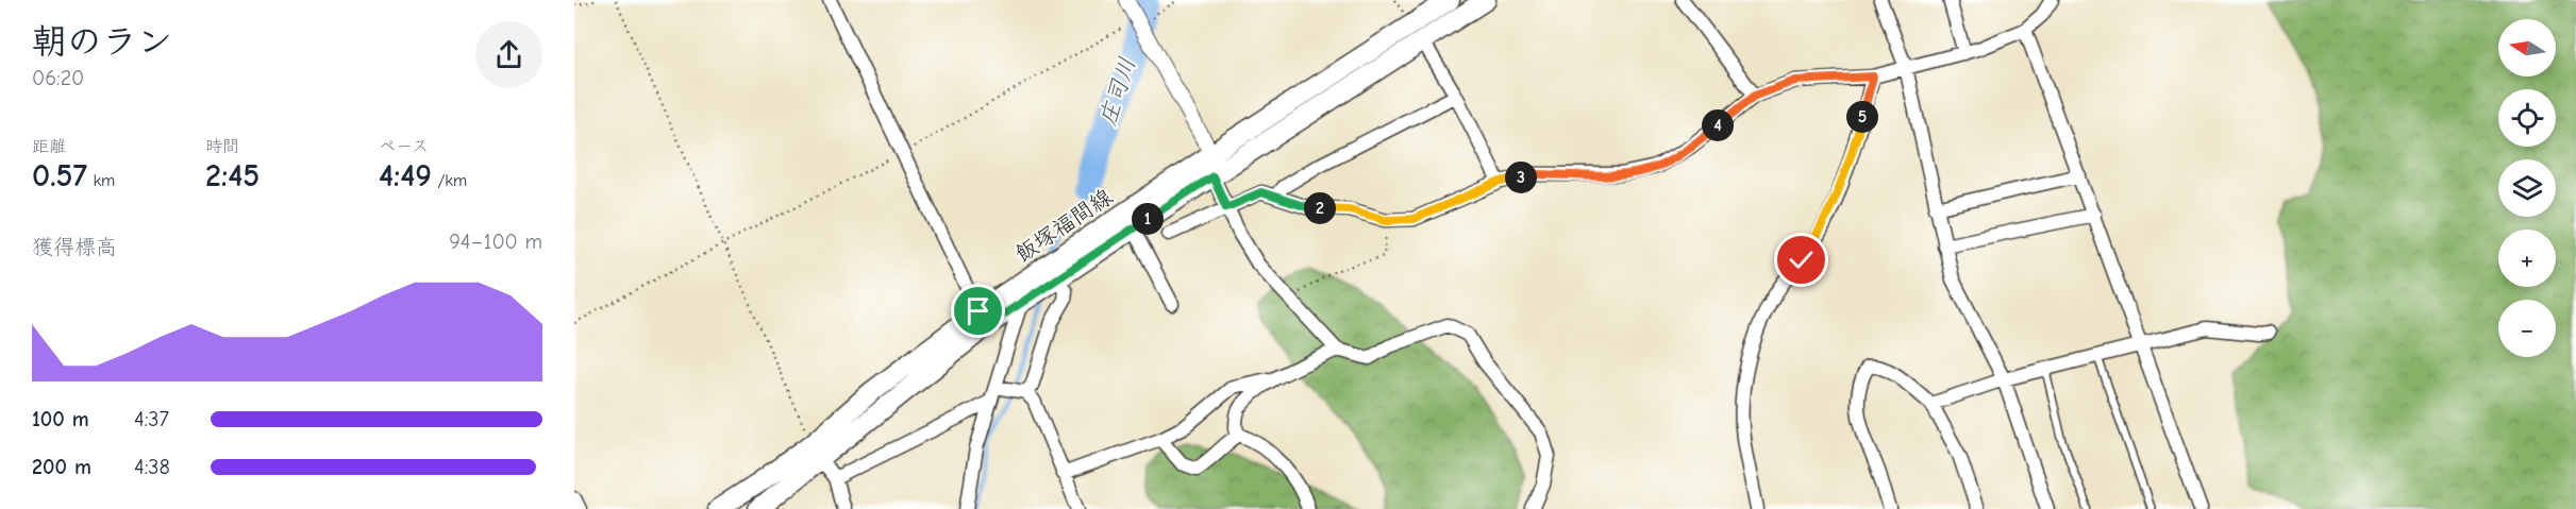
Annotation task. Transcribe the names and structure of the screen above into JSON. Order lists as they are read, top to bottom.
{
  "streets": {
    "main road": ["飯塚福間線"]
  },
  "water": ["庄司川"],
  "north": "left",
  "page": {
    "heading": ["朝のラン", "06:20"],
    "map_buttons": ["+", "−"],
    "pins": [
      "5",
      "4",
      "3",
      "2",
      "1"
    ],
    "stats": [
      ["距離", "0.57 km"],
      ["時間", "2:45"],
      ["ペース", "4:49 /km"]
    ],
    "chart": ["獲得標高", "94–100 m"],
    "list": [
      {
        "name": "100 m",
        "note": "4:37"
      },
      {
        "name": "200 m",
        "note": "4:38"
      }
    ]
  }
}
